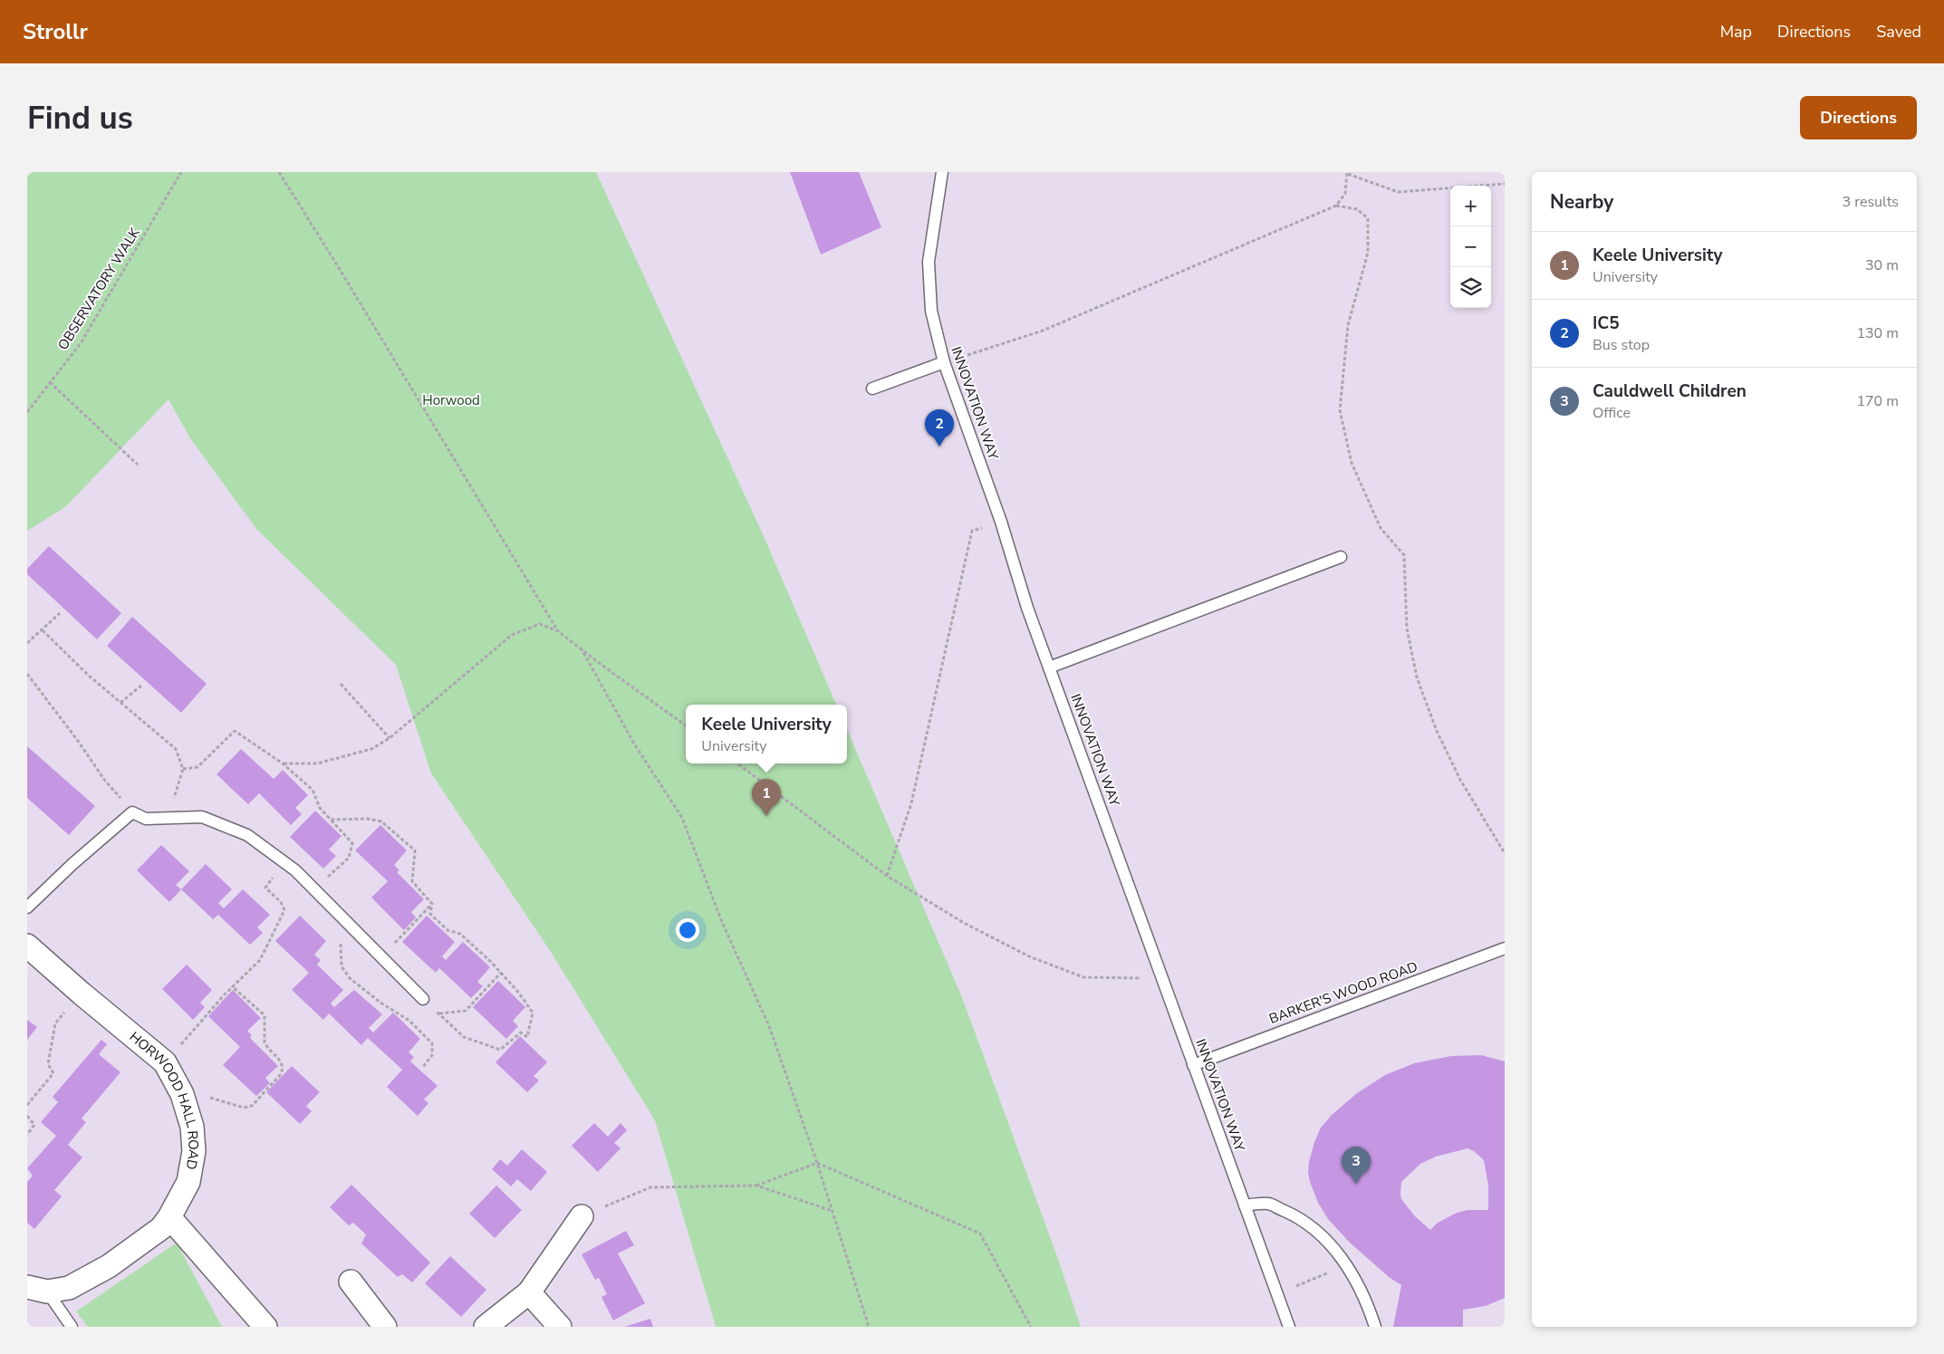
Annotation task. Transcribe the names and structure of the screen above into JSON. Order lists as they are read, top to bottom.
{
  "streets": {
    "street": ["HORWOOD HALL ROAD"],
    "lane": ["INNOVATION WAY", "BARKER'S WOOD ROAD"],
    "path": ["OBSERVATORY WALK"]
  },
  "crossings": [
    ["INNOVATION WAY", "BARKER'S WOOD ROAD"]
  ],
  "parks": ["Horwood"],
  "page": {
    "header": "Strollr",
    "nav": ["Map", "Directions", "Saved"],
    "buttons": "Directions",
    "title": "Find us",
    "heading": ["Nearby", "3 results"],
    "map_buttons": ["+", "−"],
    "list": [
      {
        "mark": "1",
        "name": "Keele University",
        "note": "University",
        "value": "30 m"
      },
      {
        "mark": "2",
        "name": "IC5",
        "note": "Bus stop",
        "value": "130 m"
      },
      {
        "mark": "3",
        "name": "Cauldwell Children",
        "note": "Office",
        "value": "170 m"
      }
    ],
    "pins": ["2", "1", "3"],
    "popup": ["Keele University", "University"]
  }
}
